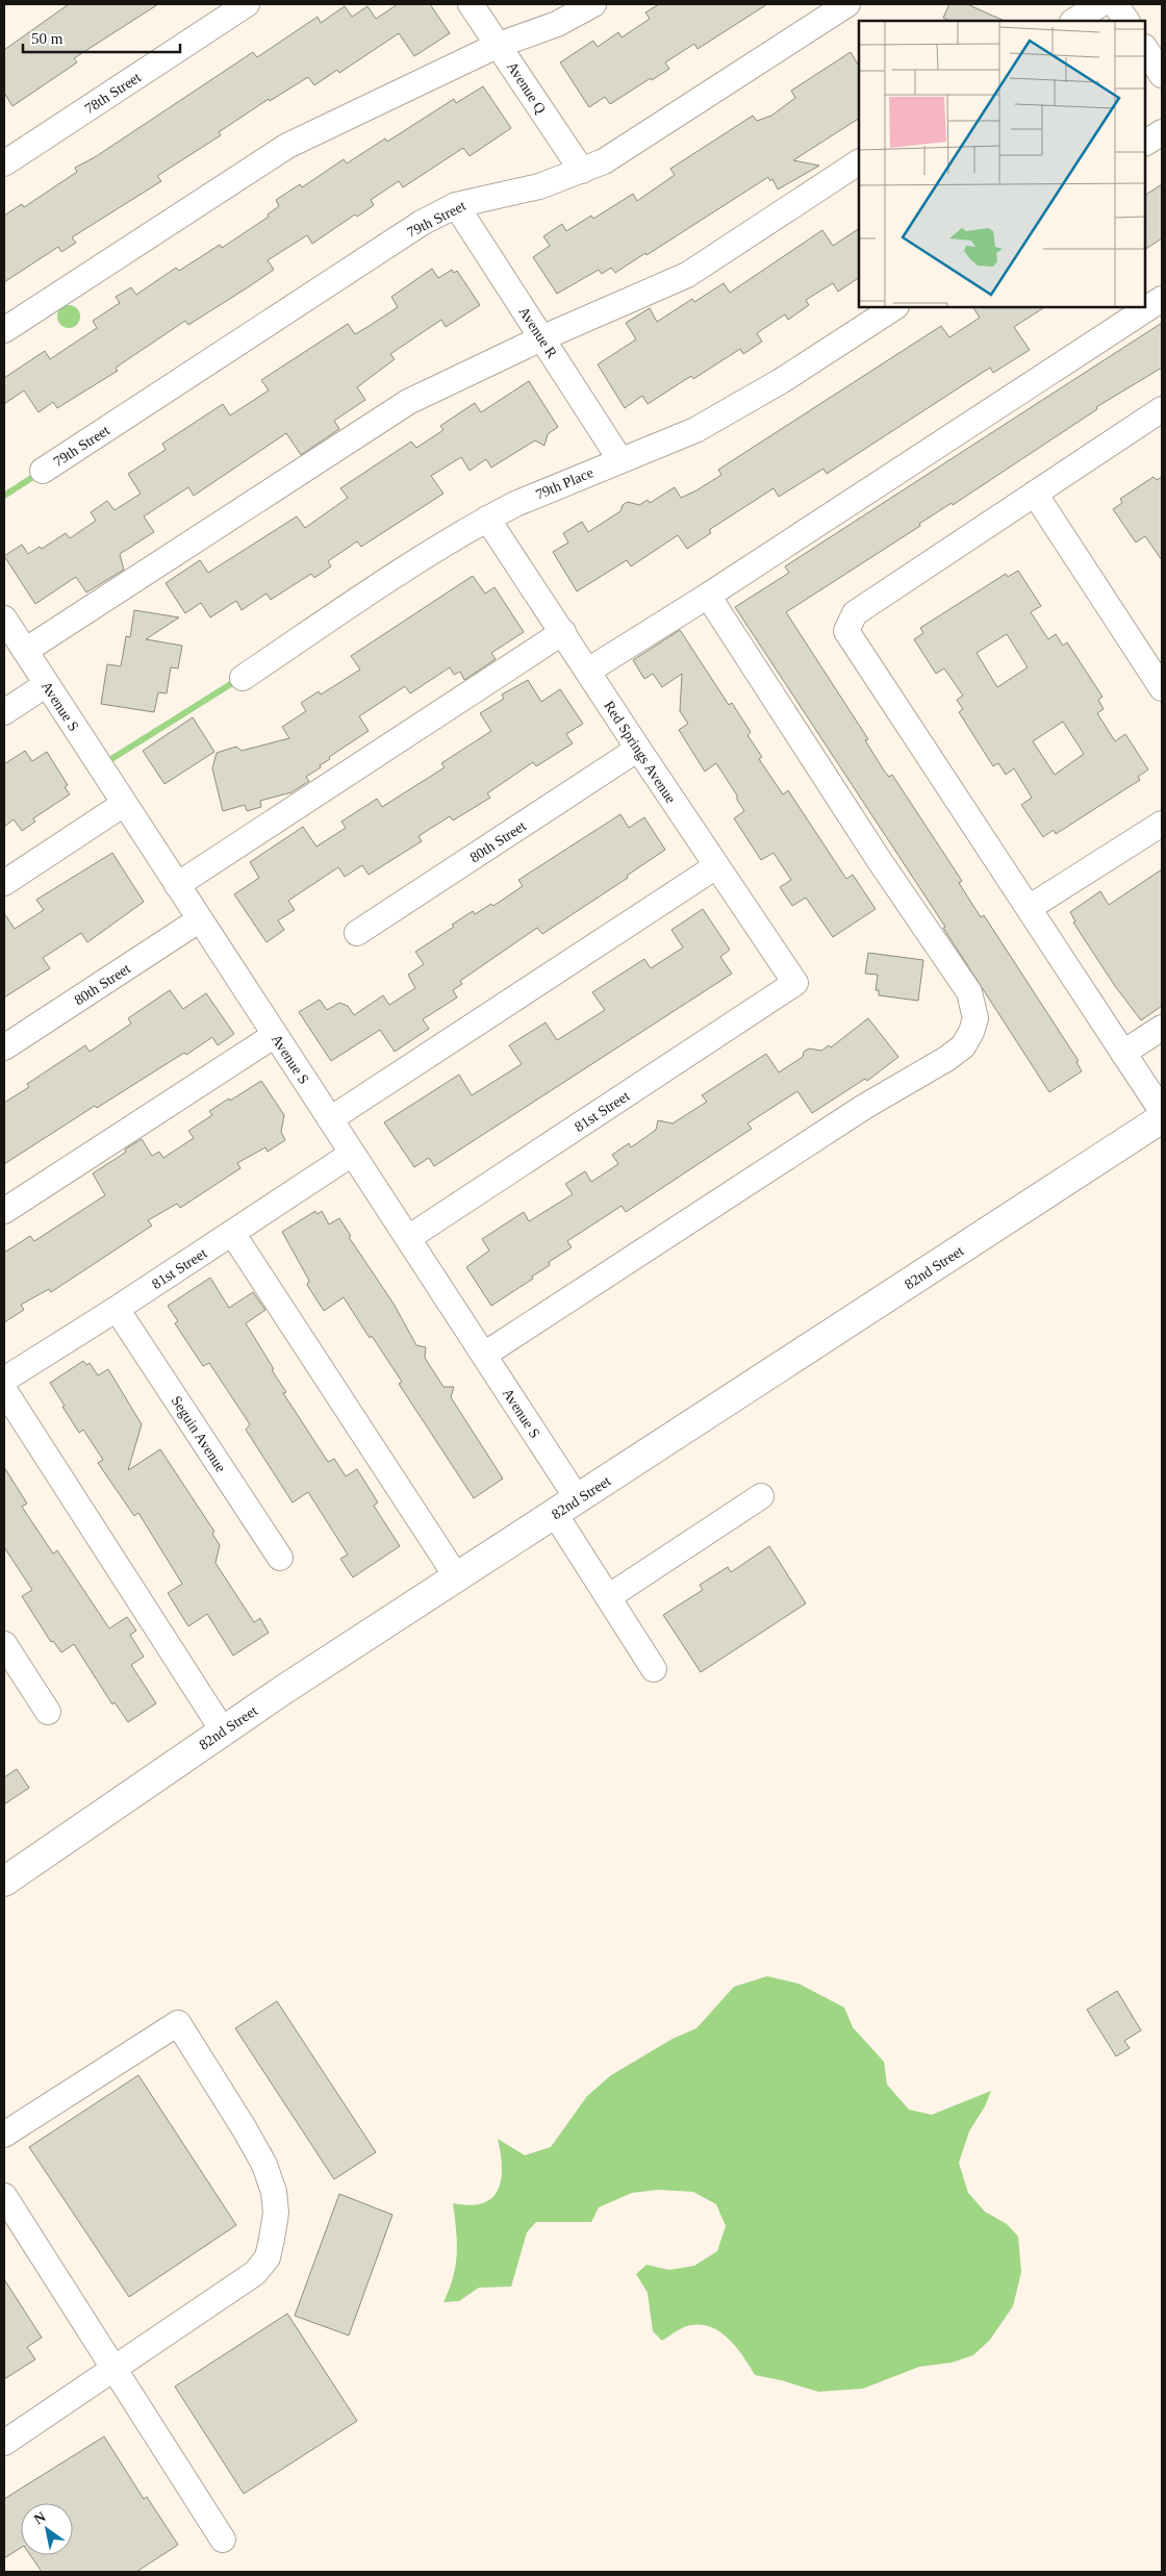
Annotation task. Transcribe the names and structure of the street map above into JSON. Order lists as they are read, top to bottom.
{
  "streets": {
    "main road": ["82nd Street"],
    "street": [
      "Avenue Q",
      "78th Street",
      "79th Street",
      "Avenue R",
      "79th Place",
      "Avenue S",
      "Red Springs Avenue",
      "80th Street",
      "81st Street",
      "Seguin Avenue"
    ]
  },
  "crossings": [
    ["Avenue Q", "79th Street"],
    ["79th Street", "Avenue R"],
    ["Avenue R", "79th Place"],
    ["79th Place", "Red Springs Avenue"],
    ["Avenue S", "80th Street"],
    ["Avenue S", "81st Street"],
    ["Avenue S", "82nd Street"],
    ["Red Springs Avenue", "80th Street"],
    ["Red Springs Avenue", "81st Street"],
    ["81st Street", "Seguin Avenue"]
  ],
  "scale_bar": "50 m",
  "north": "top left"
}
